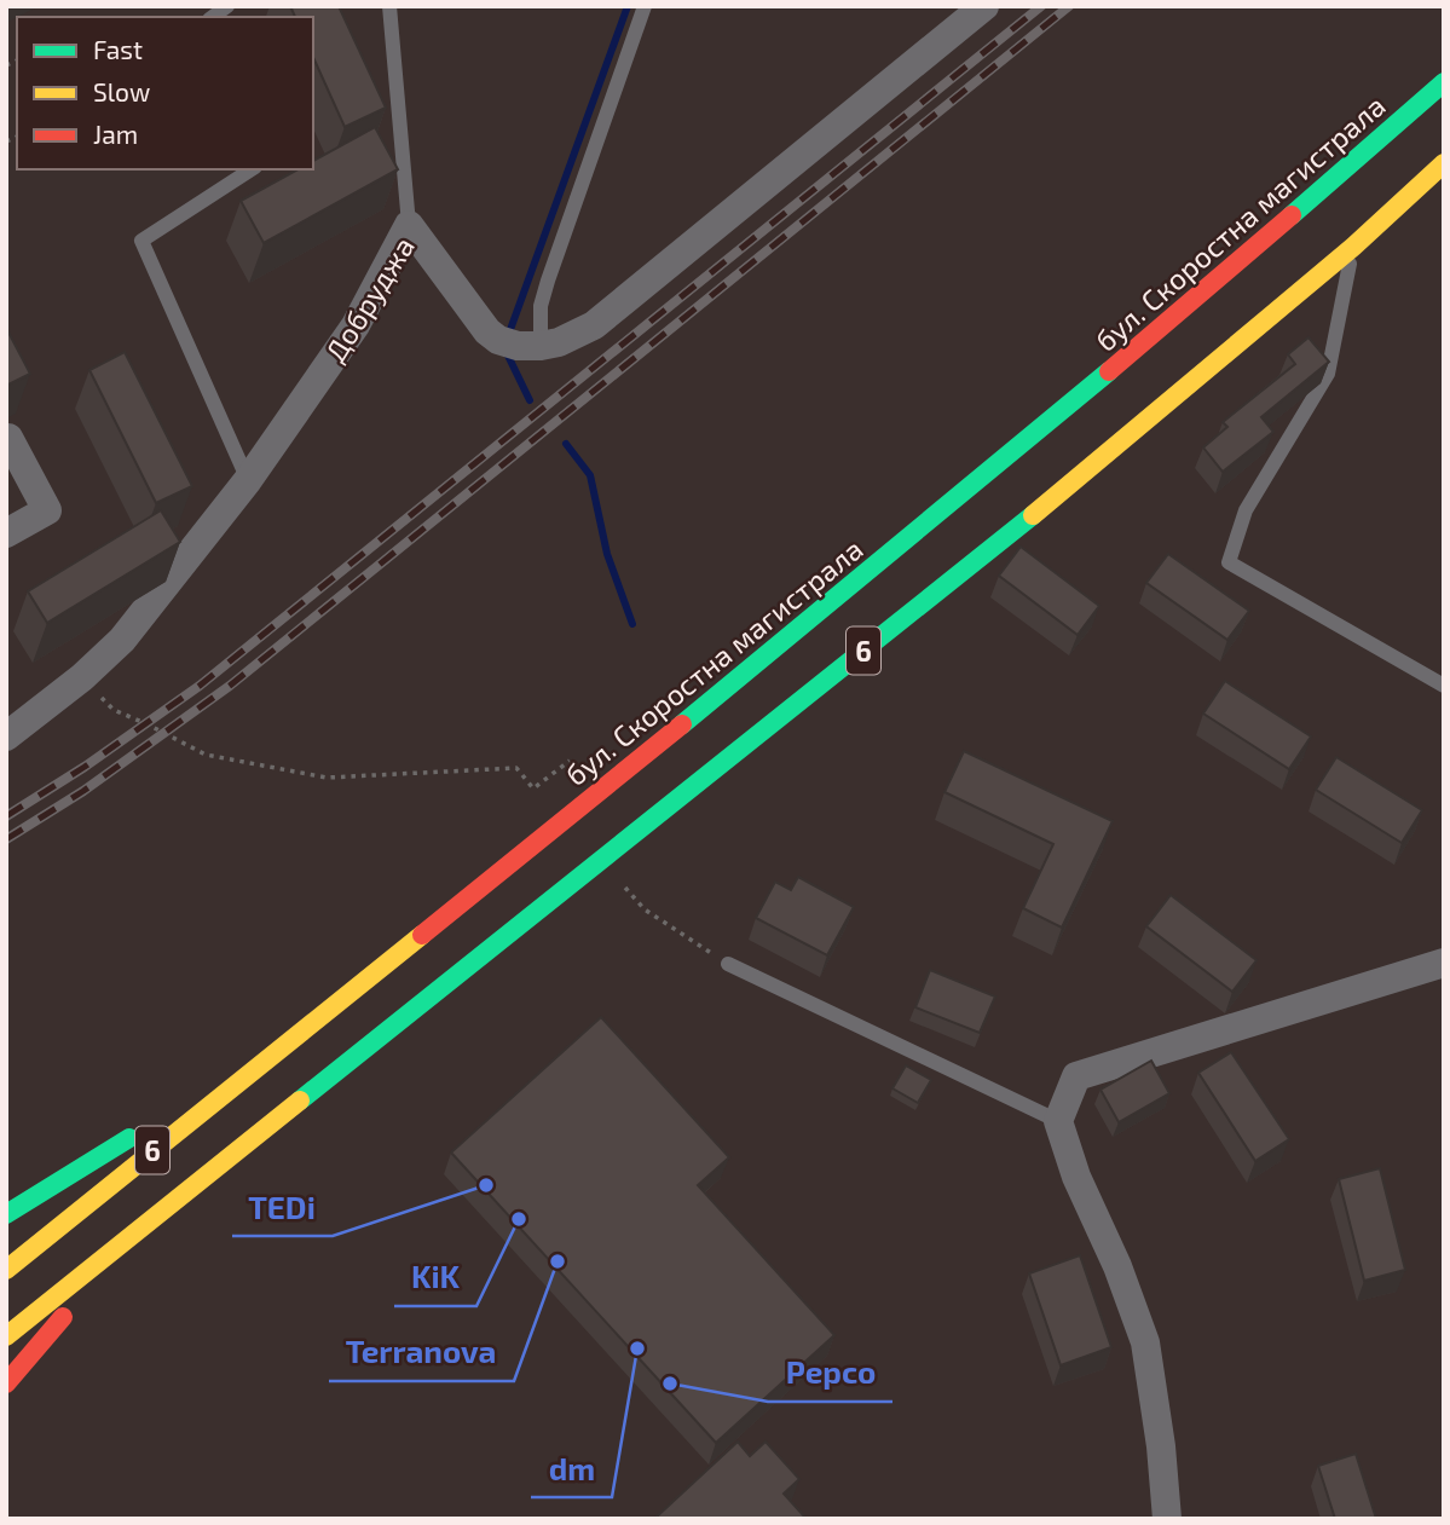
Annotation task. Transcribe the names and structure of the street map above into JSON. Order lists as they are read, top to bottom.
{
  "streets": {
    "highway": ["бул. Скоростна магистрала", "6"],
    "street": ["Добруджа"]
  },
  "places": [
    "TEDi",
    "KiK",
    "Terranova",
    "dm",
    "Pepco"
  ],
  "legend": ["Fast", "Slow", "Jam"]
}
